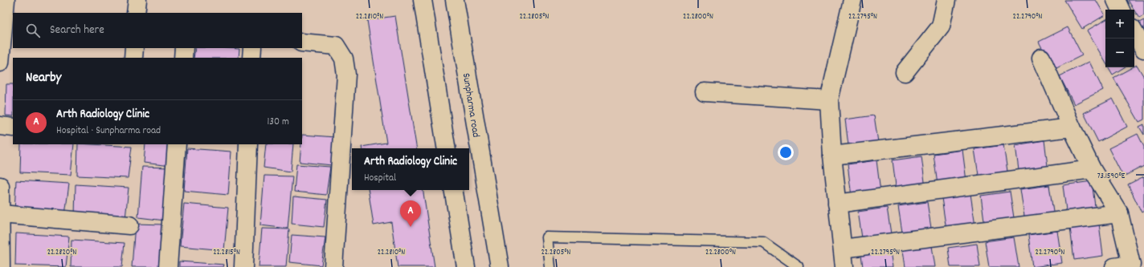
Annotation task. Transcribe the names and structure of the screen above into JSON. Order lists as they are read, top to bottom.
{
  "streets": {
    "street": ["Sunpharma road"]
  },
  "page": {
    "map_buttons": ["+", "−"],
    "search": "Search here",
    "heading": "Nearby",
    "list": [
      {
        "mark": "A",
        "name": "Arth Radiology Clinic",
        "note": "Hospital · Sunpharma road",
        "value": "130 m"
      }
    ],
    "popup": ["Arth Radiology Clinic", "Hospital"],
    "pins": "A"
  },
  "coordinates": [
    "22.2810°N",
    "22.2805°N",
    "22.2800°N",
    "22.2795°N",
    "22.2790°N",
    "73.1590°E",
    "22.2820°N",
    "22.2815°N"
  ]
}
